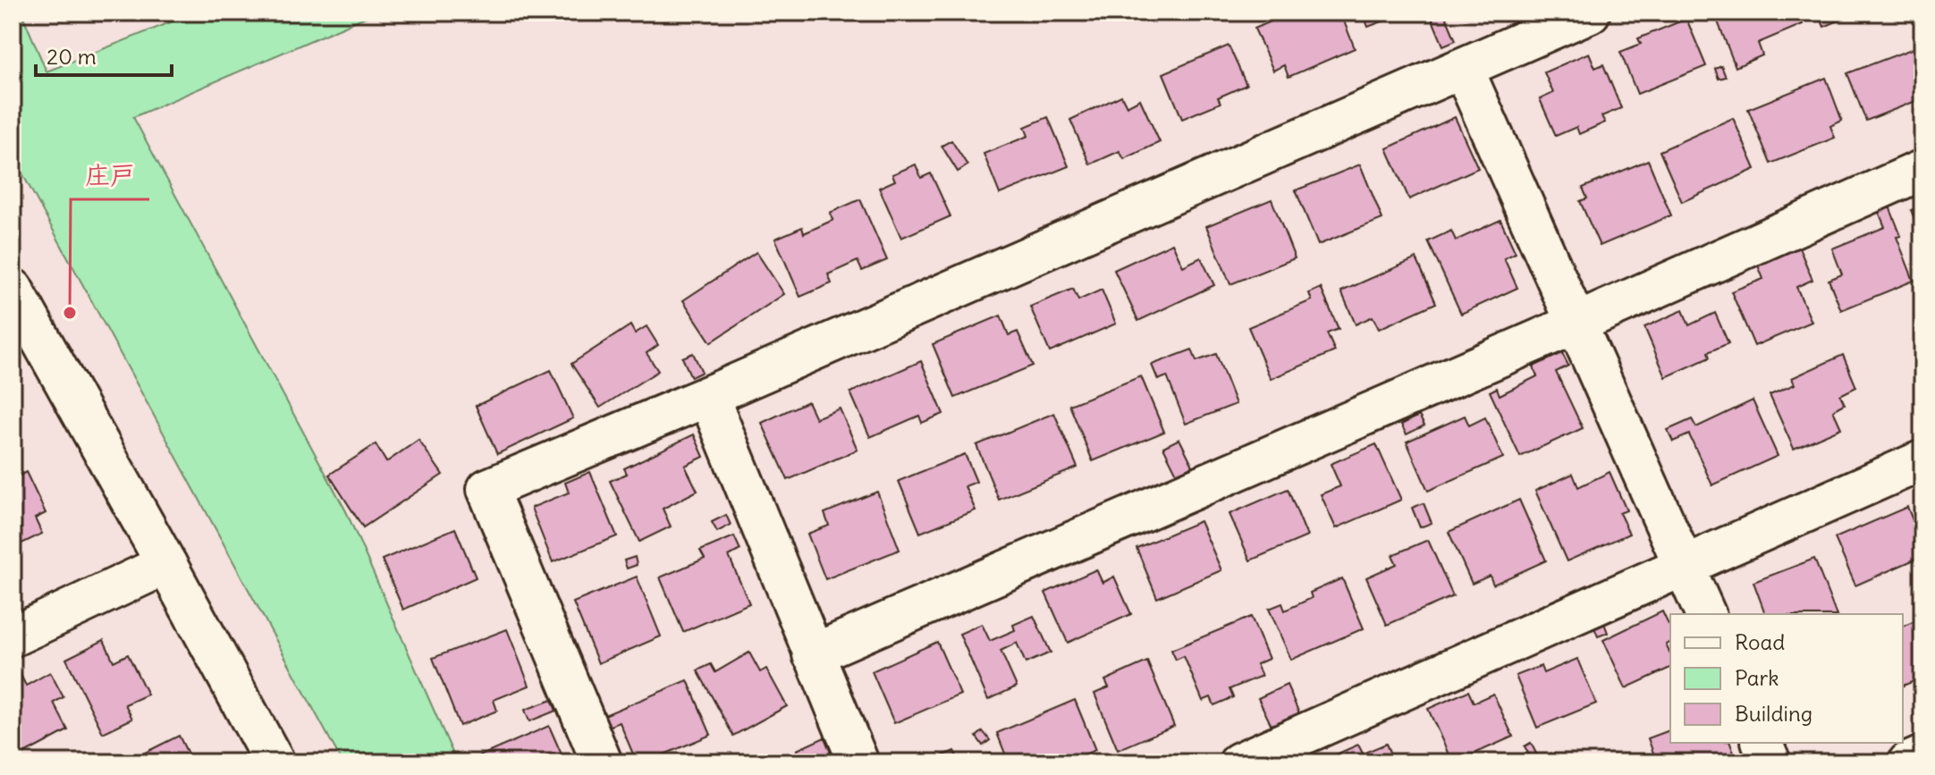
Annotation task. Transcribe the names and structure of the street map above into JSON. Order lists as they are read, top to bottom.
{
  "places": ["庄戸"],
  "legend": ["Road", "Park", "Building"],
  "scale_bar": "20 m"
}
